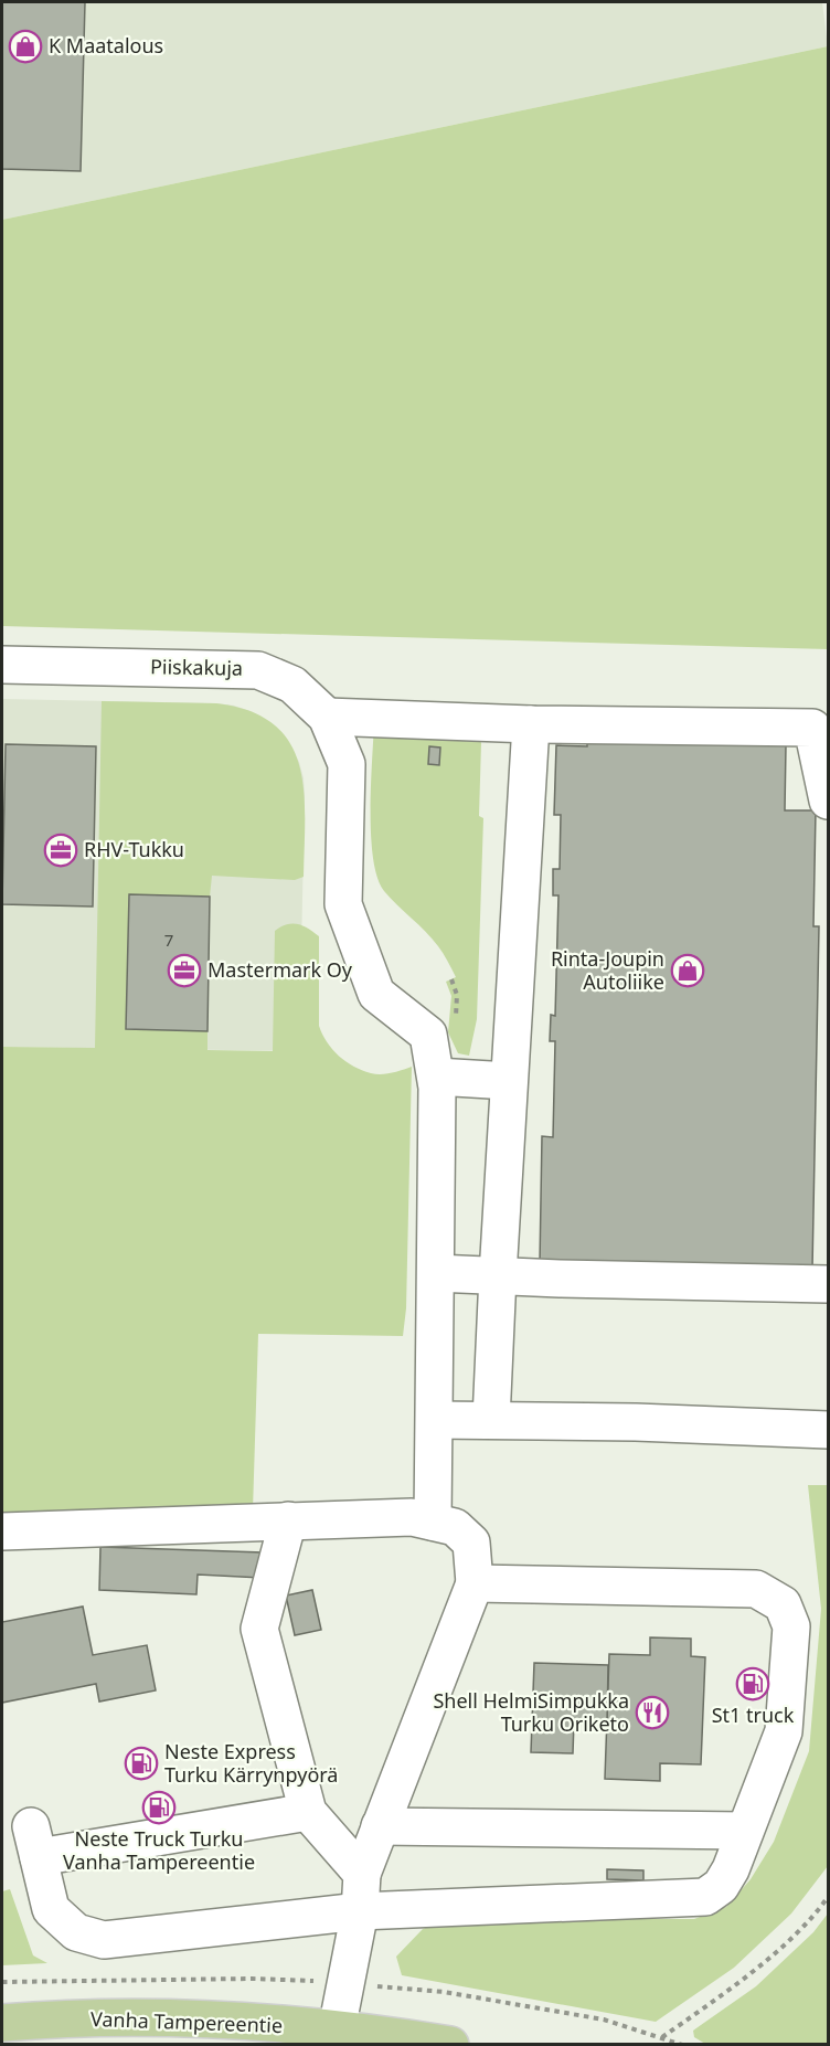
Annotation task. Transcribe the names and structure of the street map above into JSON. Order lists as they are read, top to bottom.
{
  "streets": {
    "main road": ["Vanha Tampereentie"],
    "street": ["Piiskakuja"]
  },
  "places": {
    "shop": ["K Maatalous", "Rinta-Joupin Autoliike"],
    "office": ["RHV-Tukku", "Mastermark Oy"],
    "fuel station": ["St1 truck", "Neste Express Turku Kärrynpyörä", "Neste Truck Turku Vanha Tampereentie"],
    "restaurant": ["Shell HelmiSimpukka Turku Oriketo"]
  },
  "house_numbers": ["7"]
}
